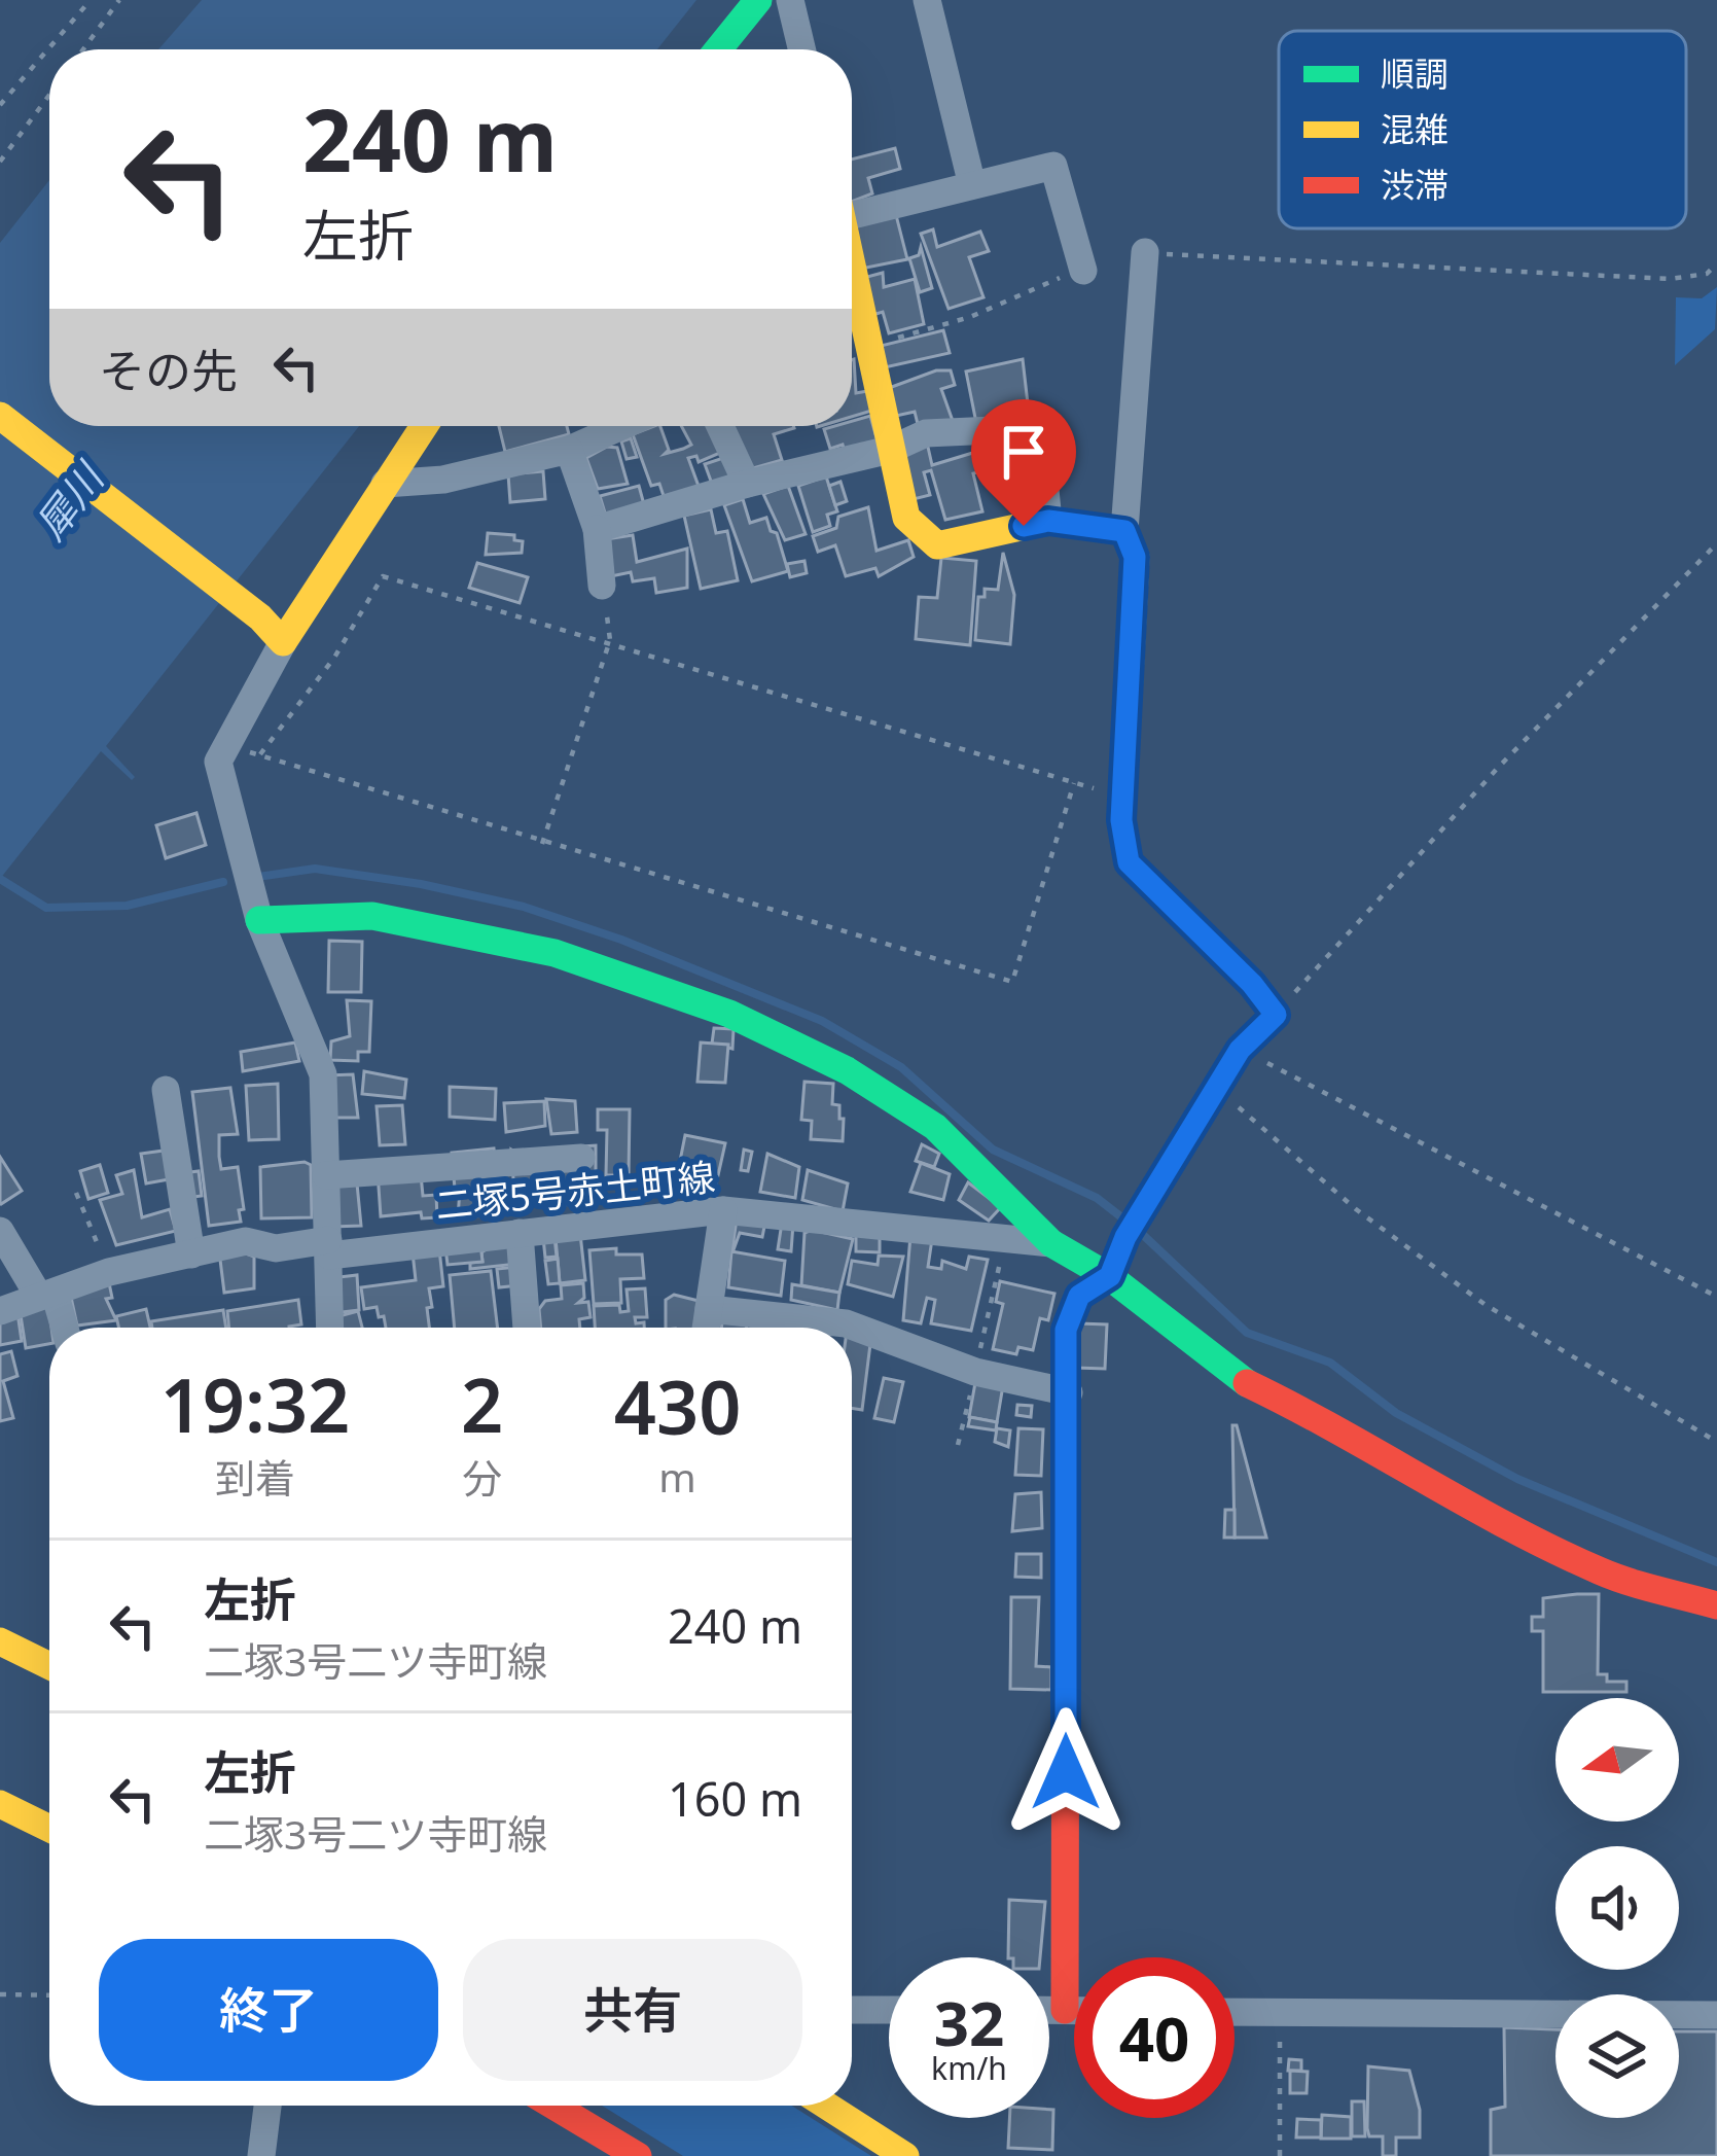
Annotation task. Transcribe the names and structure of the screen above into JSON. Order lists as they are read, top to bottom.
{
  "streets": {
    "street": ["二塚5号赤土町線"]
  },
  "water": ["犀川"],
  "legend": ["順調", "混雑", "渋滞"],
  "north": "left",
  "page": {
    "turn": ["240 m", "左折"],
    "then": "その先",
    "eta": [
      "19:32",
      "到着",
      "2",
      "分",
      "430",
      "m"
    ],
    "list": [
      {
        "name": "左折",
        "note": "二塚3号二ツ寺町線",
        "value": "240 m"
      },
      {
        "name": "左折",
        "note": "二塚3号二ツ寺町線",
        "value": "160 m"
      }
    ],
    "buttons": ["終了", "共有"],
    "speed": "32 km/h",
    "limit": "40"
  }
}
